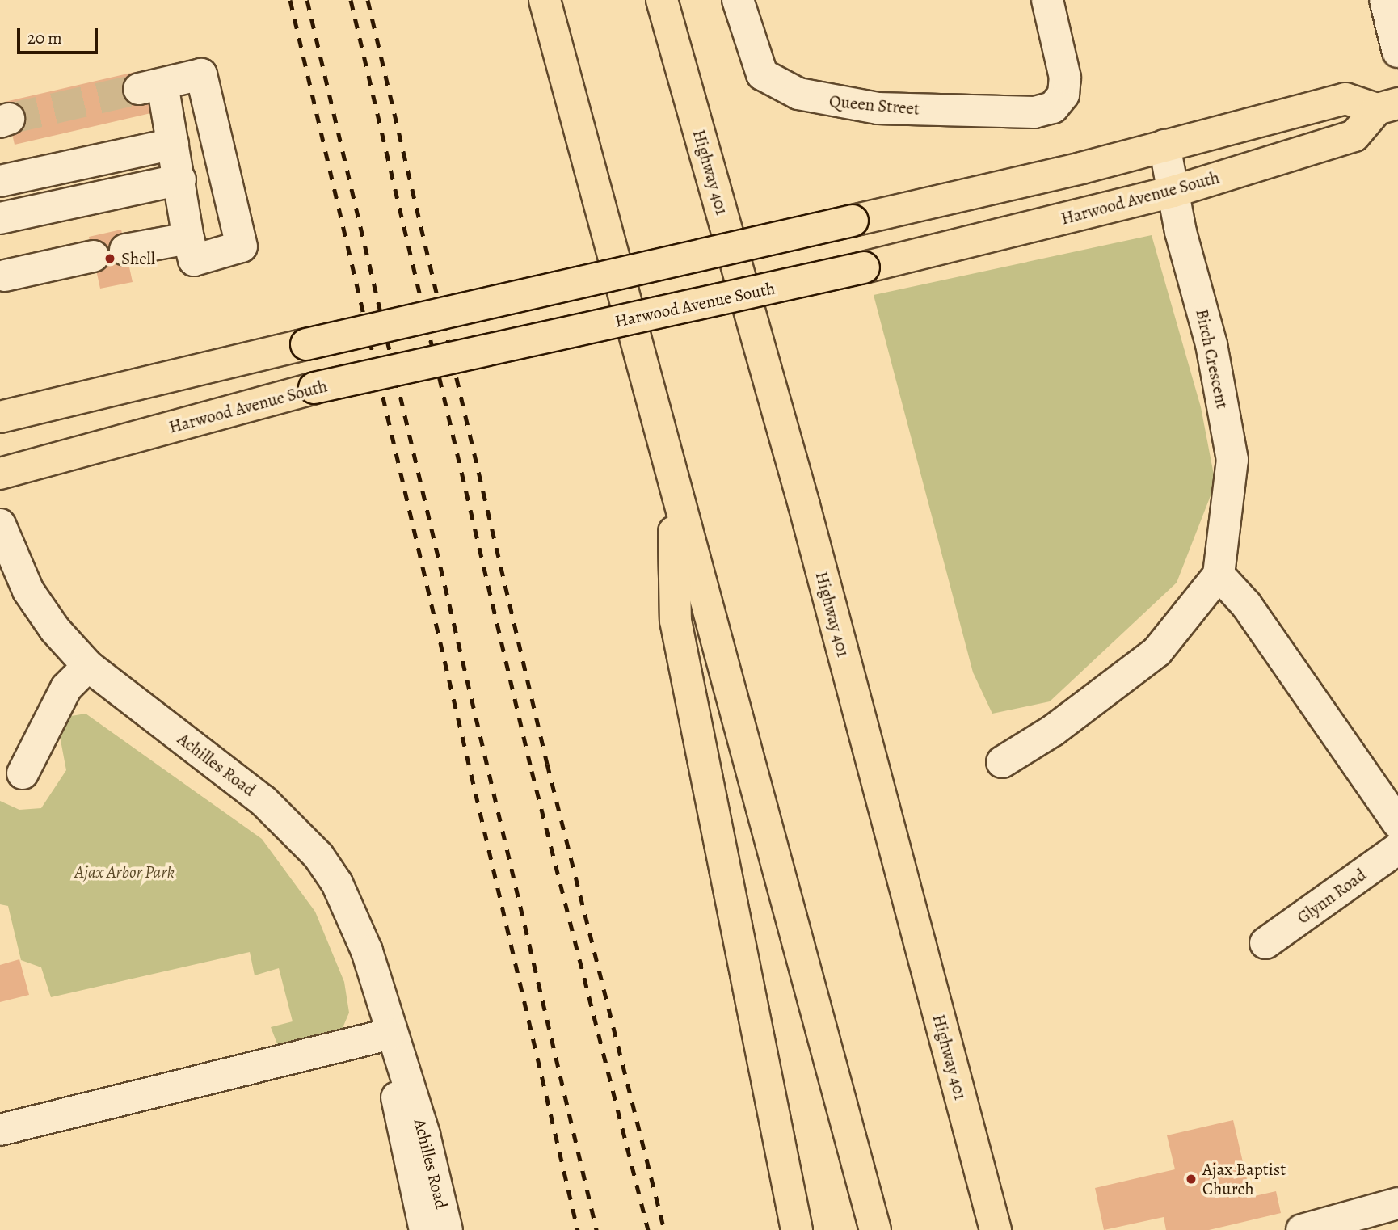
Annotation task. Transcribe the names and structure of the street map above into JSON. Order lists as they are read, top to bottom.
{
  "streets": {
    "main road": ["Highway 401", "Harwood Avenue South"],
    "street": [
      "Queen Street",
      "Birch Crescent",
      "Achilles Road",
      "Glynn Road"
    ]
  },
  "crossings": [
    ["Harwood Avenue South", "Birch Crescent"]
  ],
  "parks": ["Ajax Arbor Park"],
  "places": ["Shell", "Ajax Baptist Church"],
  "scale_bar": "20 m"
}
